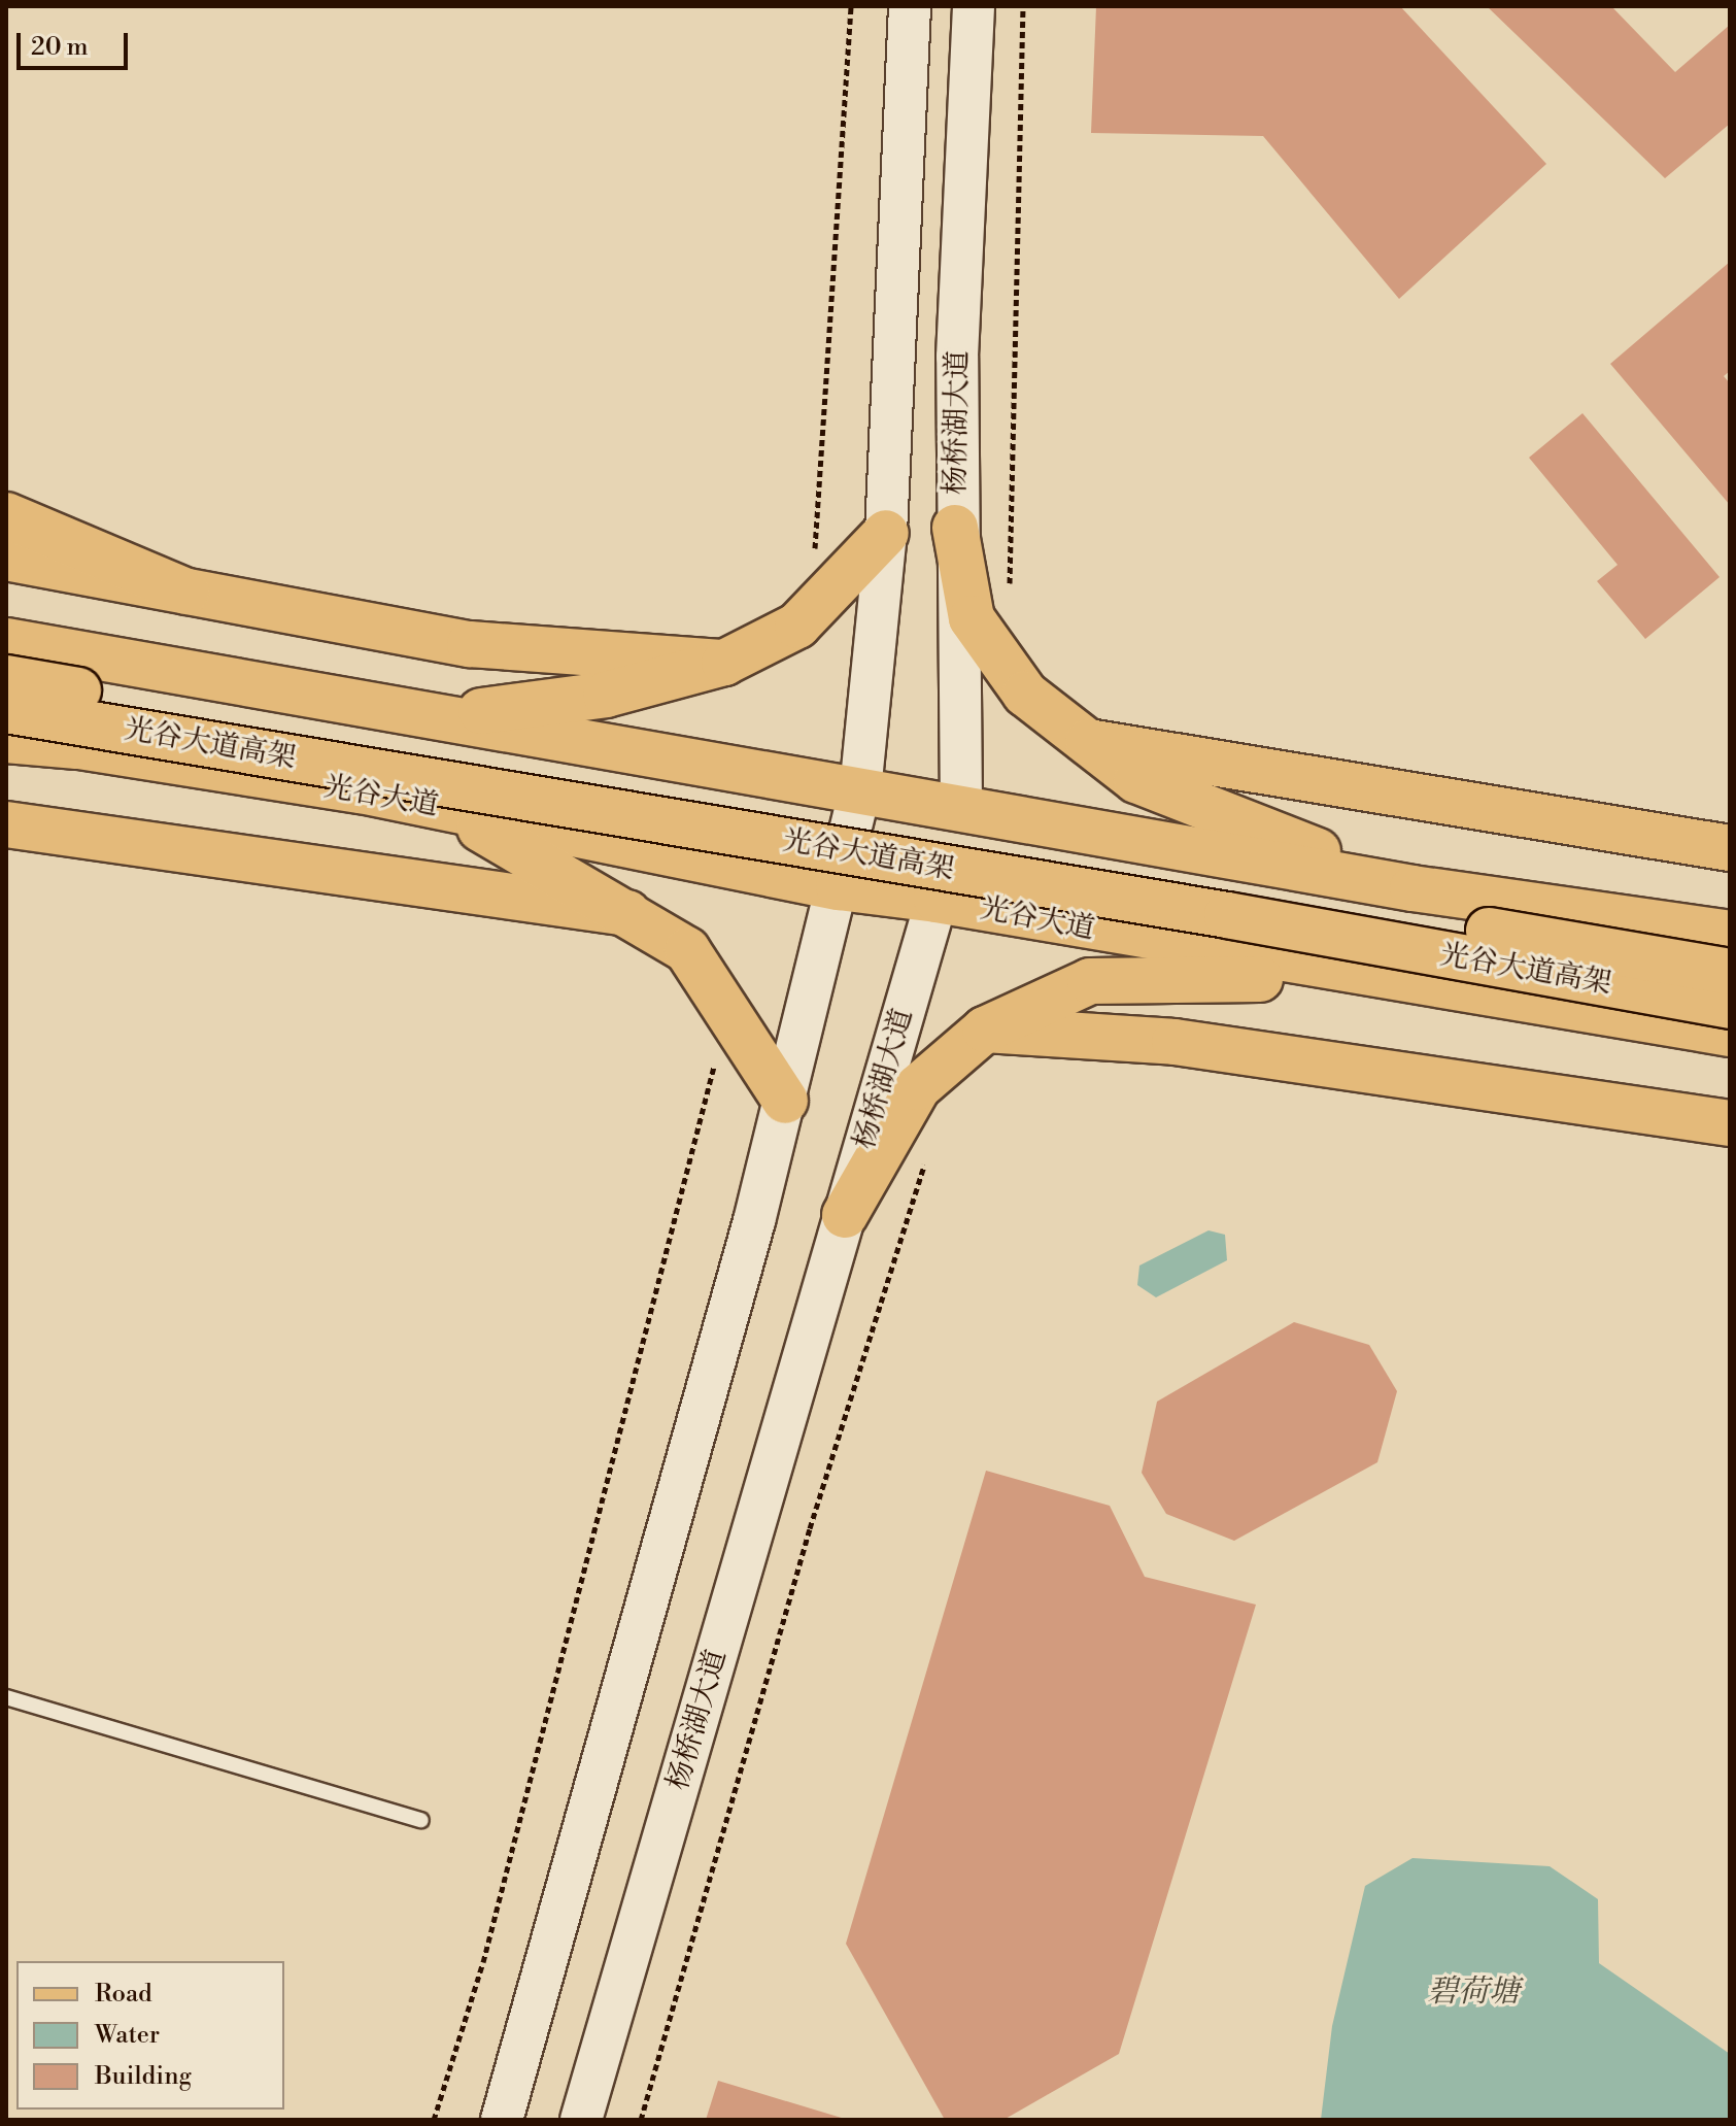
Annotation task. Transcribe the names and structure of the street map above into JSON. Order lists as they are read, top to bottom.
{
  "streets": {
    "main road": ["杨桥湖大道", "光谷大道高架", "光谷大道"]
  },
  "crossings": [
    ["杨桥湖大道", "光谷大道"]
  ],
  "water": ["碧荷塘"],
  "legend": ["Road", "Water", "Building"],
  "scale_bar": "20 m"
}
